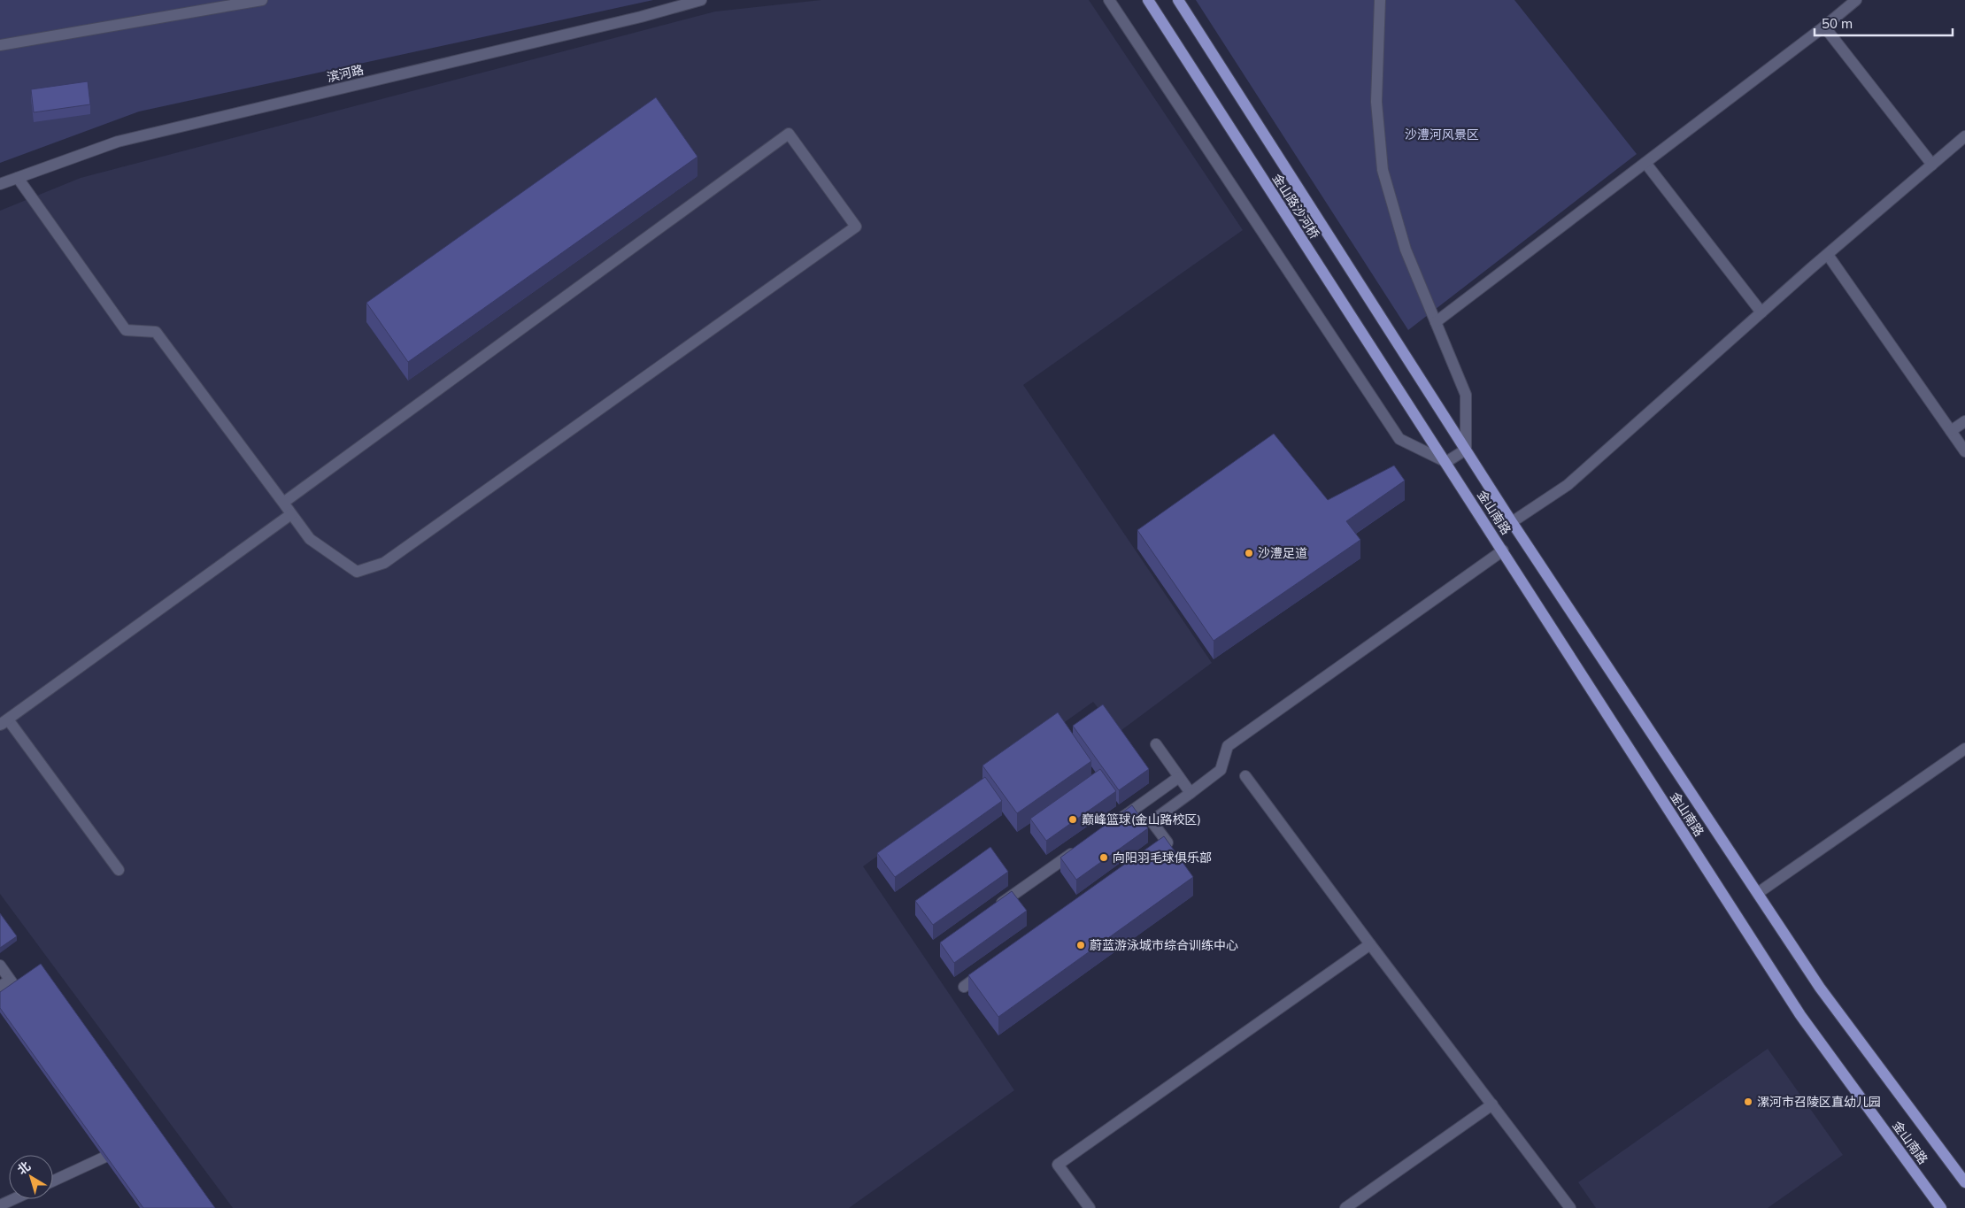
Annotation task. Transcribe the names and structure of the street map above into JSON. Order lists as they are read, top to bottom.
{
  "streets": {
    "main road": ["金山路沙河桥", "金山南路"],
    "street": ["滨河路"]
  },
  "crossings": [
    ["金山路沙河桥", "金山南路"]
  ],
  "parks": ["沙澧河风景区"],
  "places": [
    "沙澧足道",
    "巅峰篮球(金山路校区)",
    "向阳羽毛球俱乐部",
    "蔚蓝游泳城市综合训练中心",
    "漯河市召陵区直幼儿园"
  ],
  "scale_bar": "50 m",
  "north": "top left"
}
